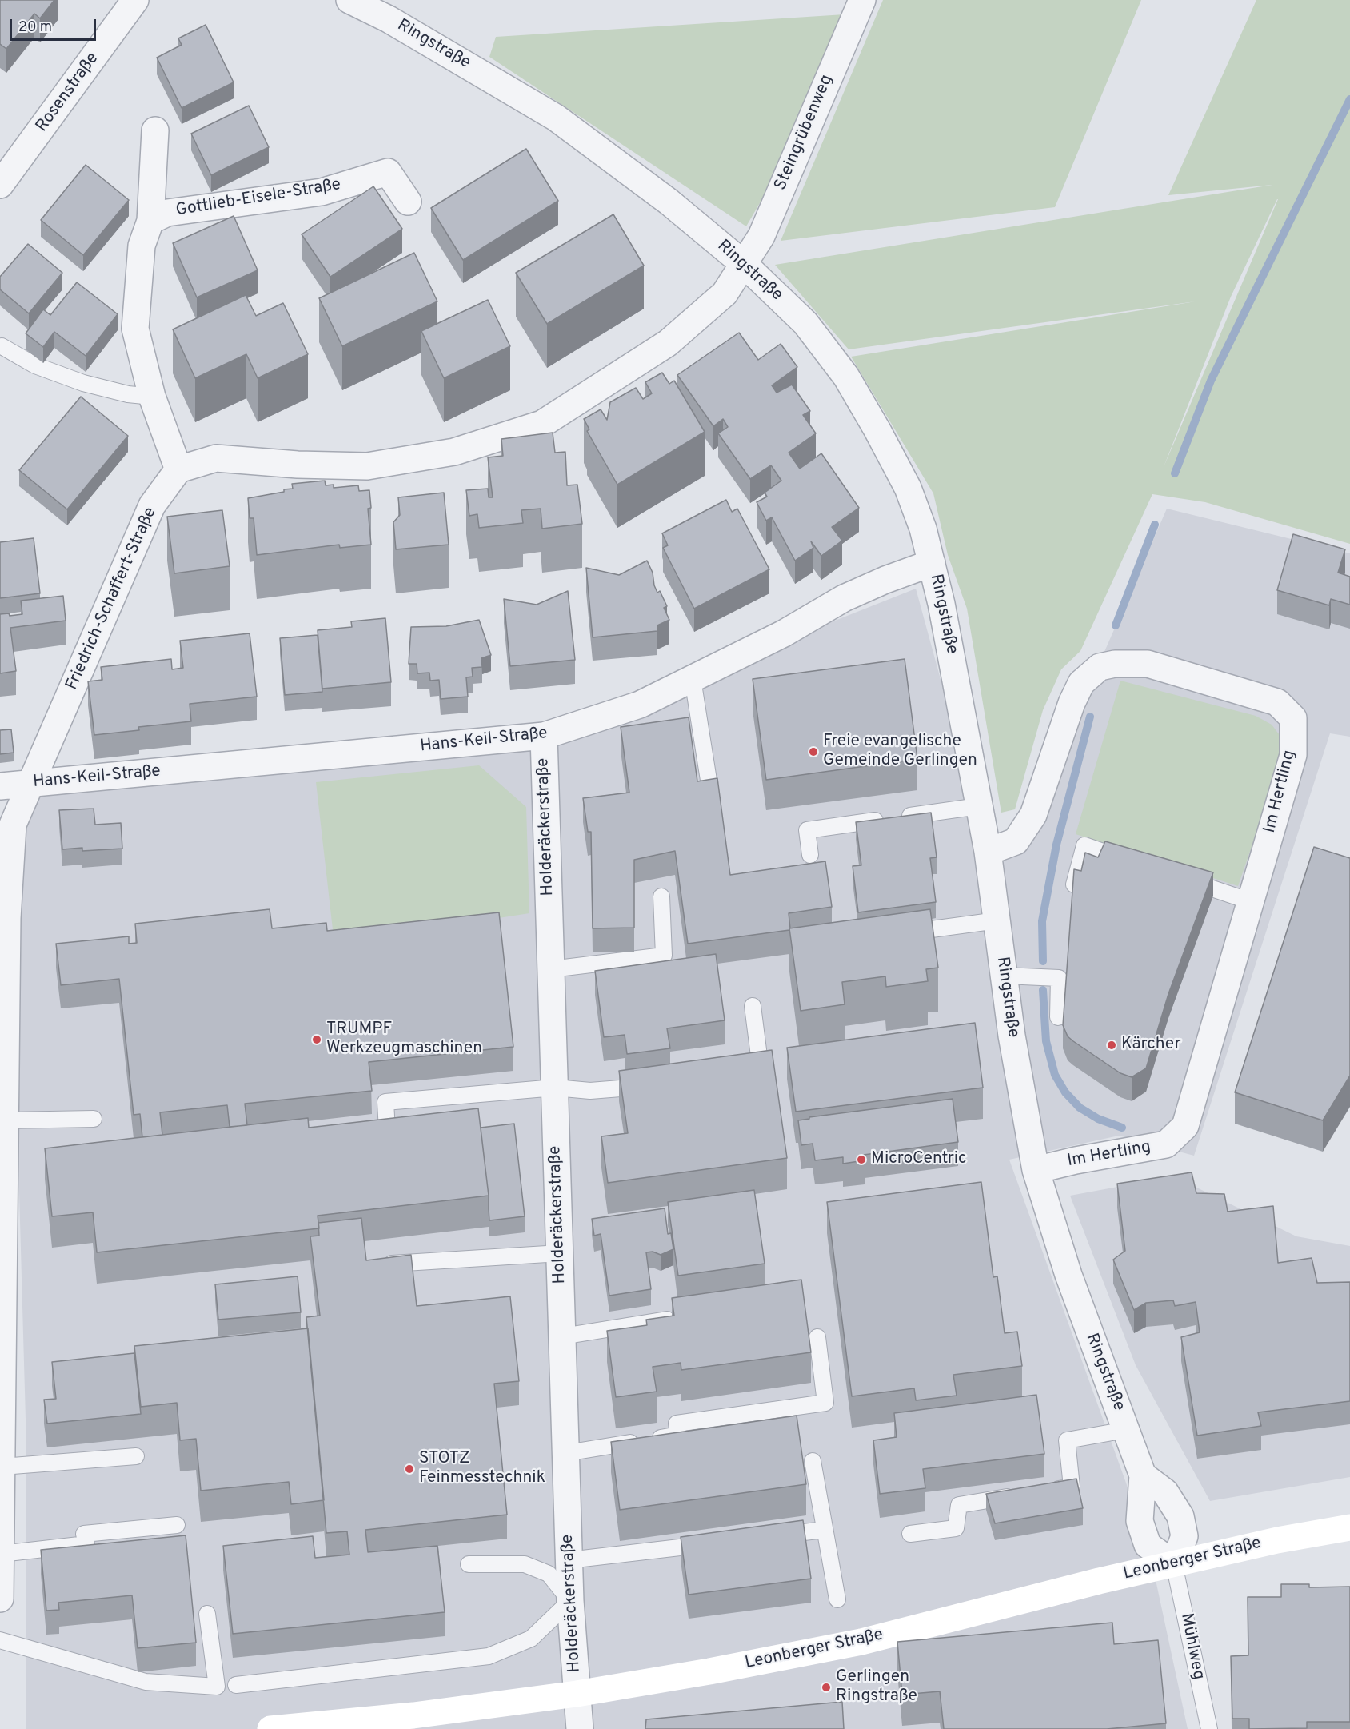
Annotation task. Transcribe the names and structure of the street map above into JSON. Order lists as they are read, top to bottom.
{
  "streets": {
    "main road": ["Leonberger Straße"],
    "street": [
      "Ringstraße",
      "Rosenstraße",
      "Steingrübenweg",
      "Gottlieb-Eisele-Straße",
      "Friedrich-Schaffert-Straße",
      "Hans-Keil-Straße",
      "Im Hertling",
      "Holderäckerstraße"
    ],
    "lane": ["Mühlweg"]
  },
  "crossings": [
    ["Ringstraße", "Steingrübenweg"],
    ["Ringstraße", "Hans-Keil-Straße"],
    ["Ringstraße", "Im Hertling"],
    ["Ringstraße", "Leonberger Straße"],
    ["Ringstraße", "Mühlweg"],
    ["Gottlieb-Eisele-Straße", "Friedrich-Schaffert-Straße"],
    ["Friedrich-Schaffert-Straße", "Hans-Keil-Straße"],
    ["Hans-Keil-Straße", "Holderäckerstraße"],
    ["Holderäckerstraße", "Leonberger Straße"],
    ["Leonberger Straße", "Mühlweg"]
  ],
  "places": [
    "Freie evangelische Gemeinde Gerlingen",
    "TRUMPF Werkzeugmaschinen",
    "Kärcher",
    "MicroCentric",
    "STOTZ Feinmesstechnik",
    "Gerlingen Ringstraße"
  ],
  "scale_bar": "20 m"
}
